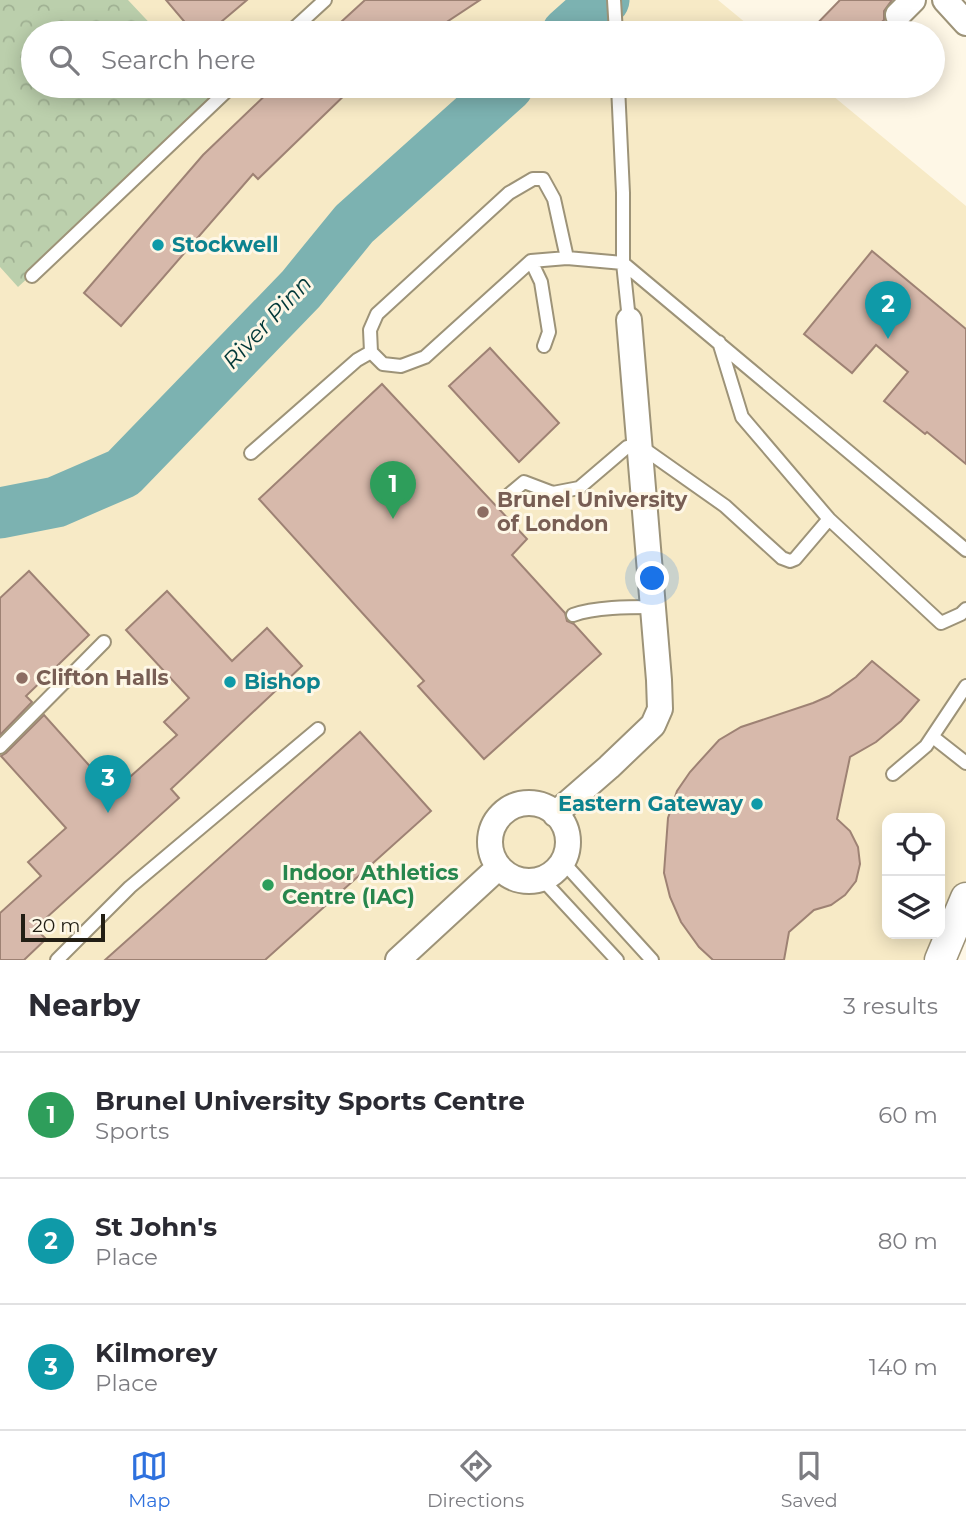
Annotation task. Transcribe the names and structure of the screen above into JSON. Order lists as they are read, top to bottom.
{
  "water": ["River Pinn"],
  "places": [
    "Stockwell",
    "Brunel University of London",
    "Clifton Halls",
    "Bishop",
    "Eastern Gateway",
    "Indoor Athletics Centre (IAC)"
  ],
  "scale_bar": "20 m",
  "page": {
    "search": "Search here",
    "pins": ["2", "1", "3"],
    "scale": "20 m",
    "heading": ["Nearby", "3 results"],
    "list": [
      {
        "mark": "1",
        "name": "Brunel University Sports Centre",
        "note": "Sports",
        "value": "60 m"
      },
      {
        "mark": "2",
        "name": "St John's",
        "note": "Place",
        "value": "80 m"
      },
      {
        "mark": "3",
        "name": "Kilmorey",
        "note": "Place",
        "value": "140 m"
      }
    ],
    "nav": ["Map", "Directions", "Saved"]
  }
}
